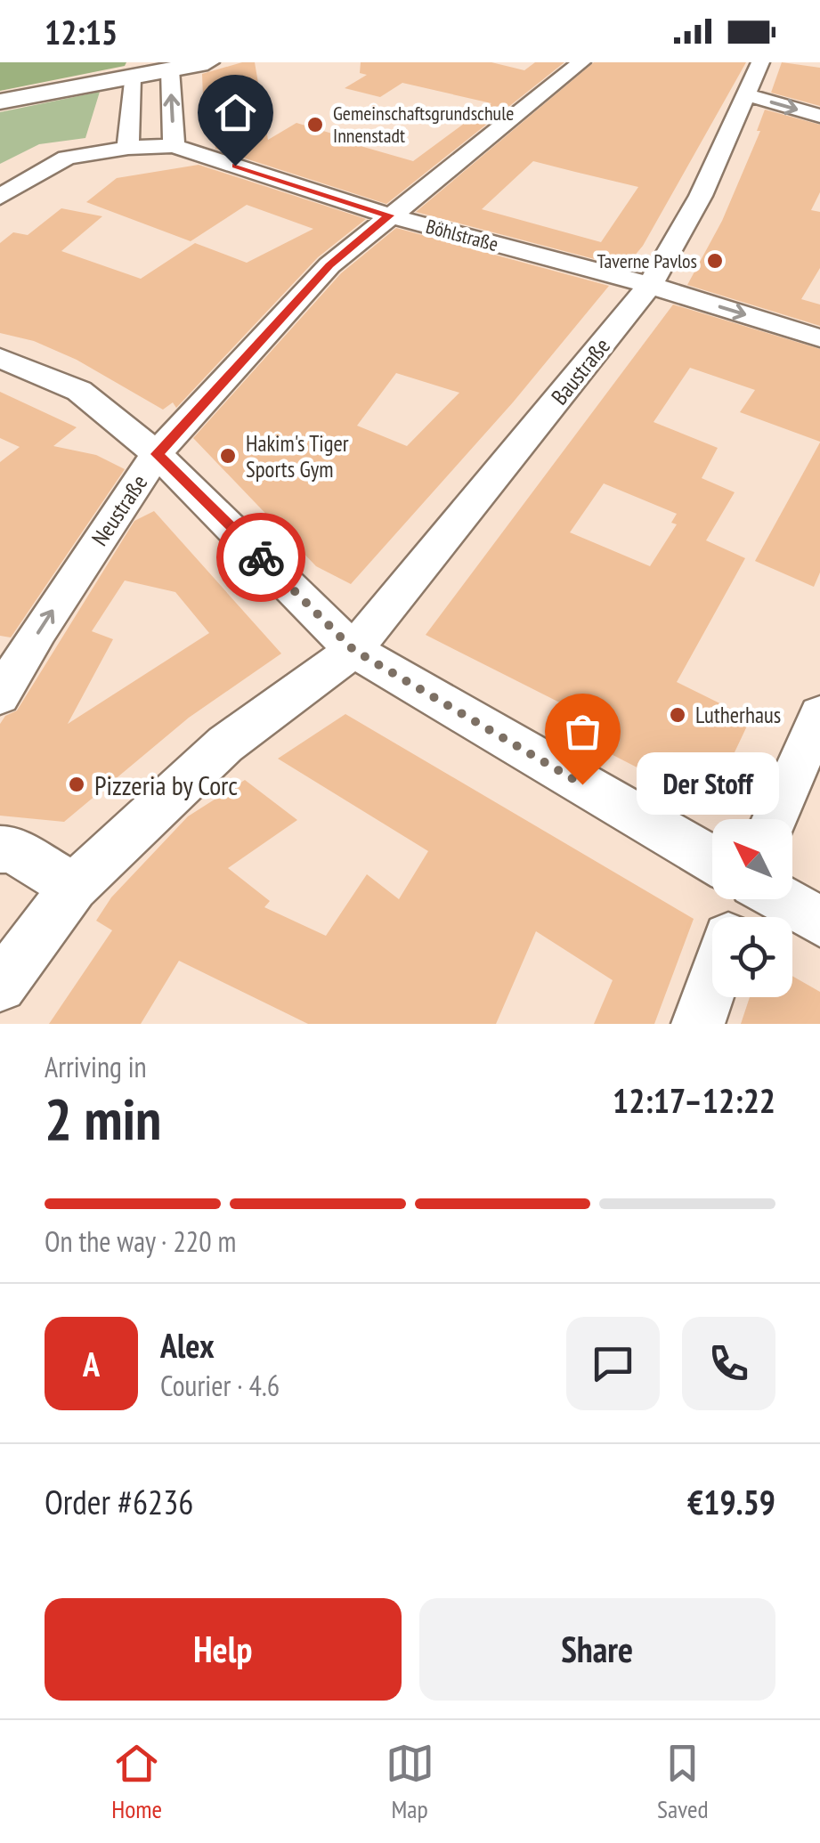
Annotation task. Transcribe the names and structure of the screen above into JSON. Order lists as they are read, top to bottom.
{
  "streets": {
    "street": ["Böhlstraße", "Baustraße", "Neustraße"]
  },
  "crossings": [
    ["Böhlstraße", "Baustraße"],
    ["Böhlstraße", "Neustraße"]
  ],
  "places": [
    "Gemeinschaftsgrundschule Innenstadt",
    "Taverne Pavlos",
    "Hakim's Tiger Sports Gym",
    "Lutherhaus",
    "Pizzeria by Corc",
    "Der Stoff"
  ],
  "north": "top left",
  "page": {
    "status": "12:15",
    "bubble": "Der Stoff",
    "heading": ["2 min", "Arriving in", "12:17–12:22"],
    "panel": [
      "Alex",
      "Courier · 4.6",
      "Order #6236",
      "€19.59"
    ],
    "bar": "On the way · 220 m",
    "round": "A",
    "buttons": ["Help", "Share"],
    "tabs": ["Home", "Map", "Saved"]
  }
}
